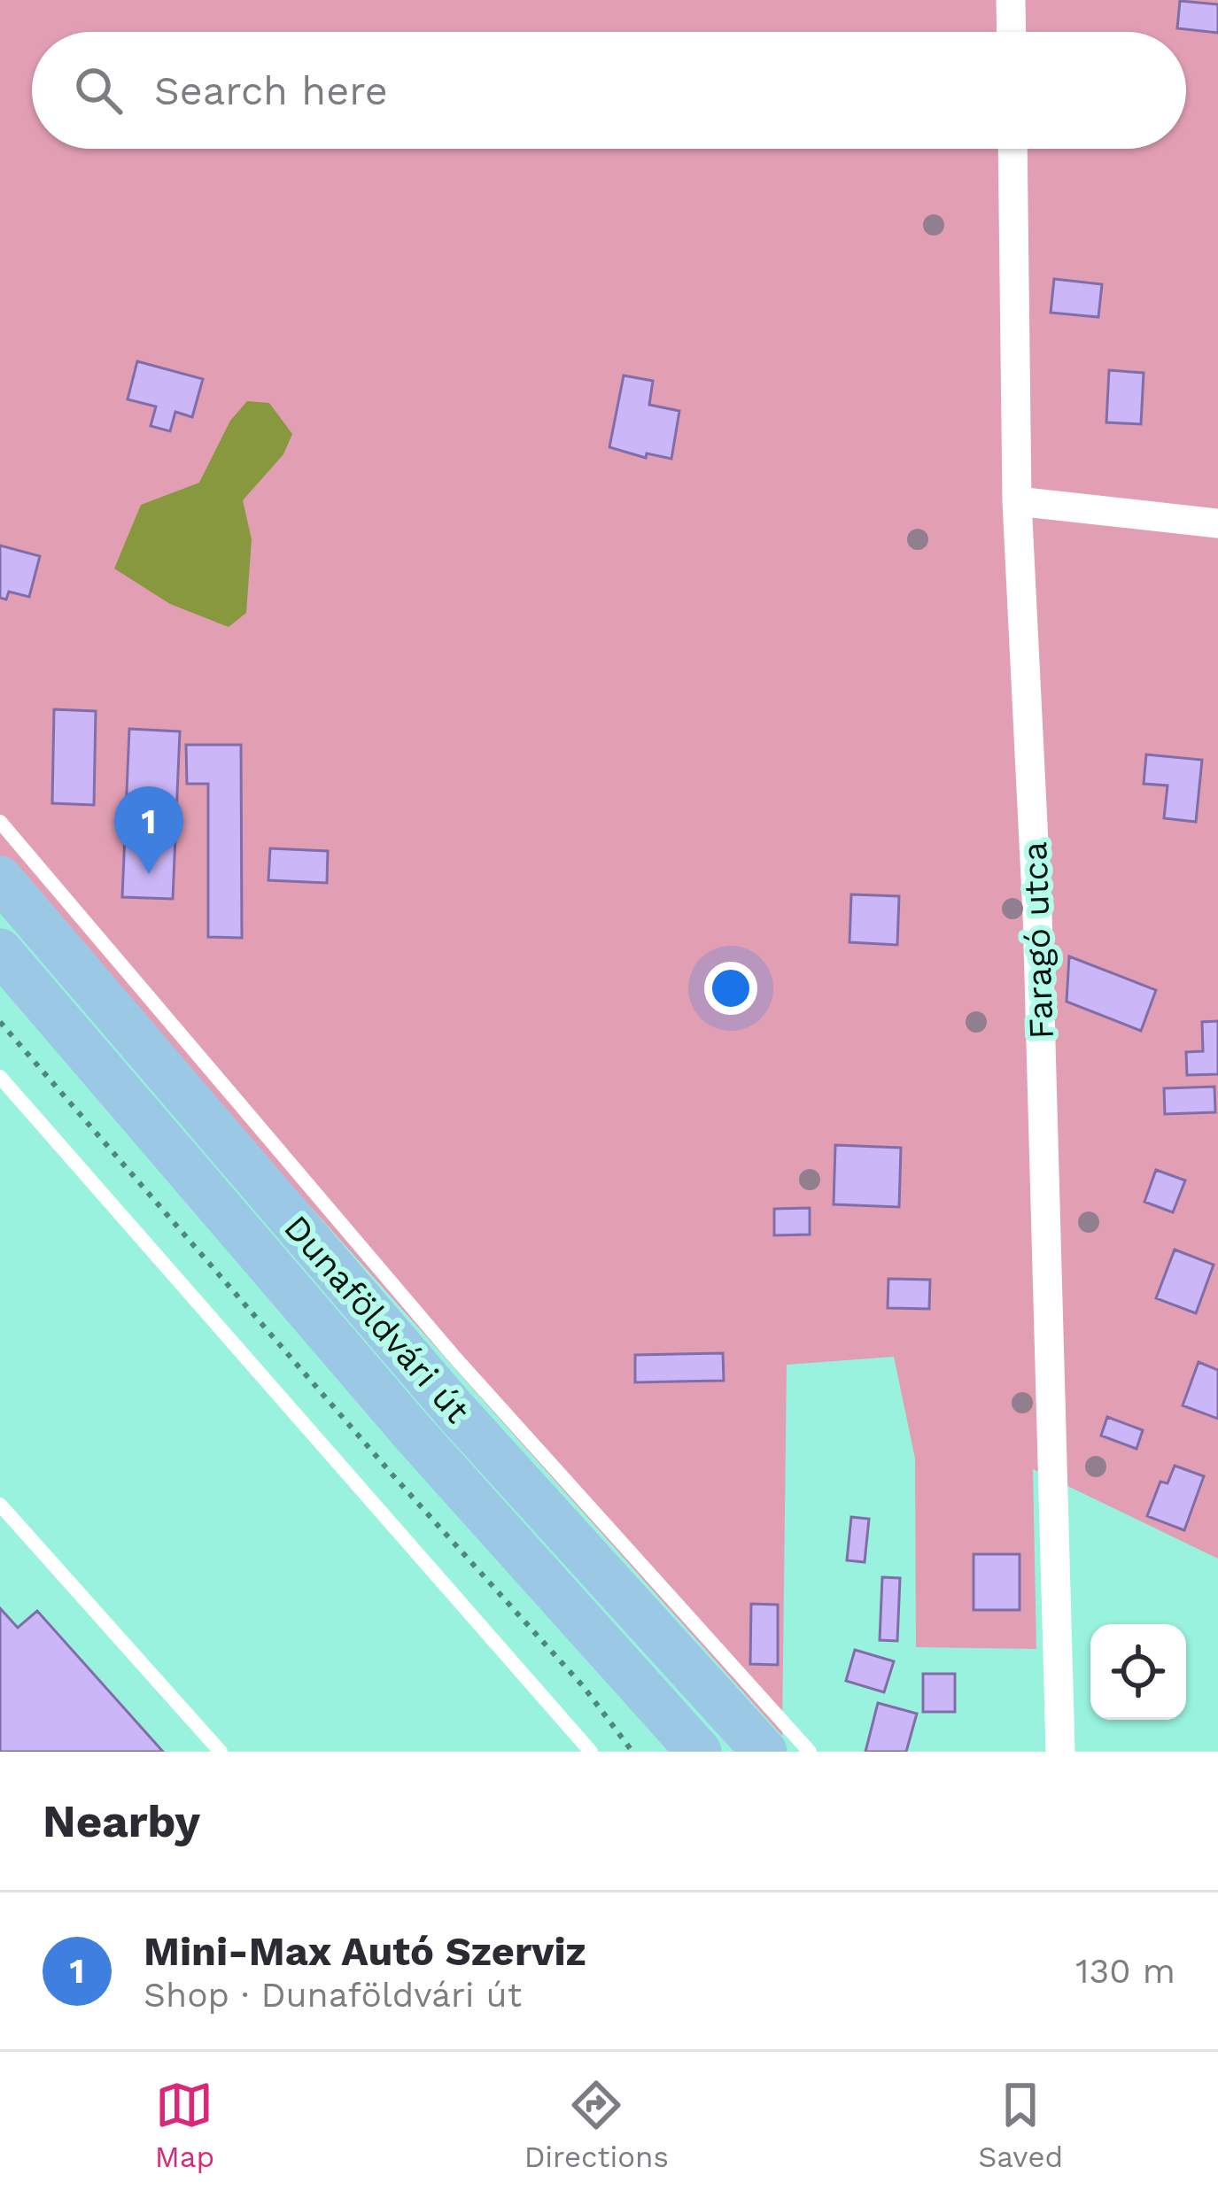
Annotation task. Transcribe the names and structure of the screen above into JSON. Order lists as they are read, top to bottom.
{
  "streets": {
    "main road": ["Dunaföldvári út"],
    "street": ["Faragó utca"]
  },
  "page": {
    "search": "Search here",
    "pins": "1",
    "heading": "Nearby",
    "list": [
      {
        "mark": "1",
        "name": "Mini-Max Autó Szerviz",
        "note": "Shop · Dunaföldvári út",
        "value": "130 m"
      }
    ],
    "nav": ["Map", "Directions", "Saved"]
  }
}
